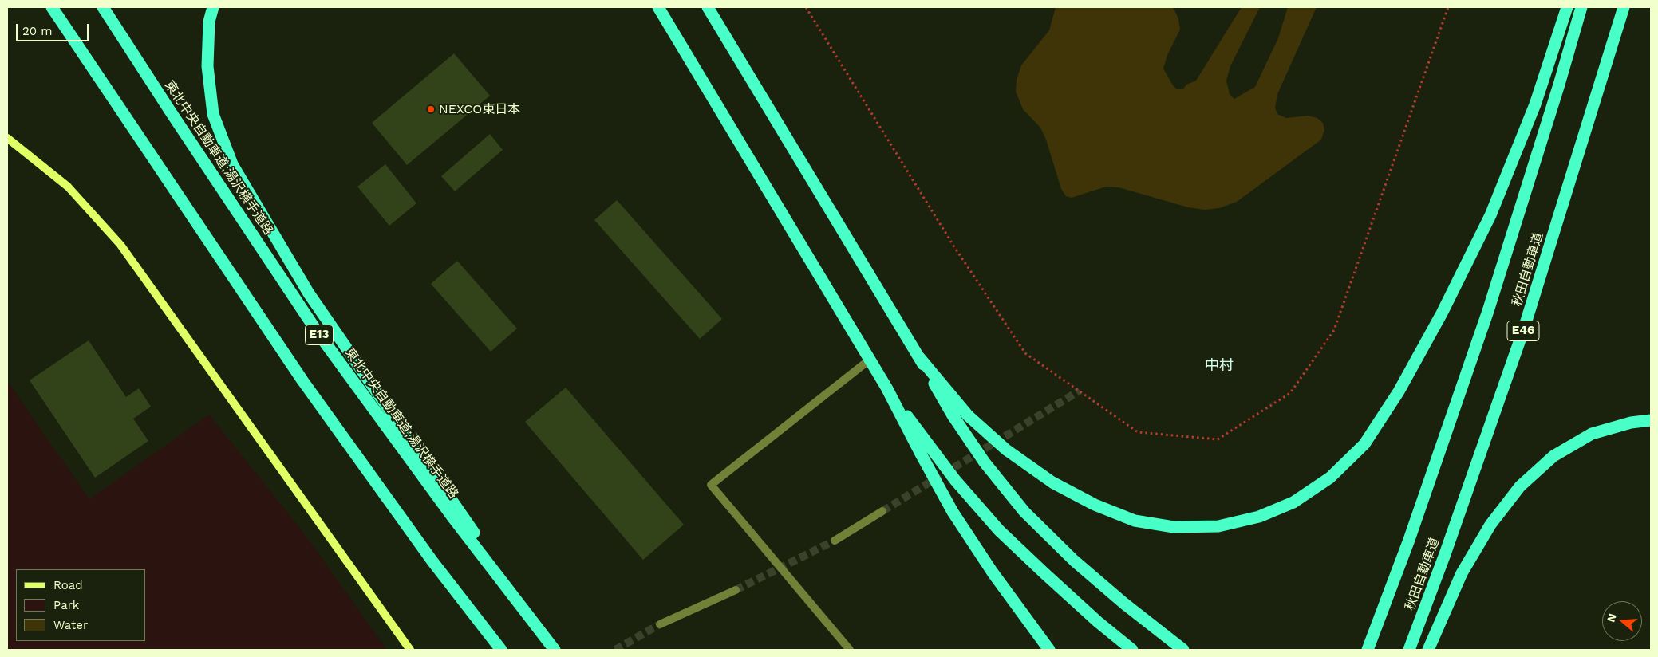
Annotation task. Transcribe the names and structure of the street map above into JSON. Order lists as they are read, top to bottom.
{
  "streets": {
    "highway": [
      "東北中央自動車道;湯沢横手道路",
      "秋田自動車道",
      "E46",
      "E13"
    ]
  },
  "districts": ["中村"],
  "places": ["NEXCO東日本"],
  "legend": ["Road", "Park", "Water"],
  "scale_bar": "20 m",
  "north": "left"
}
